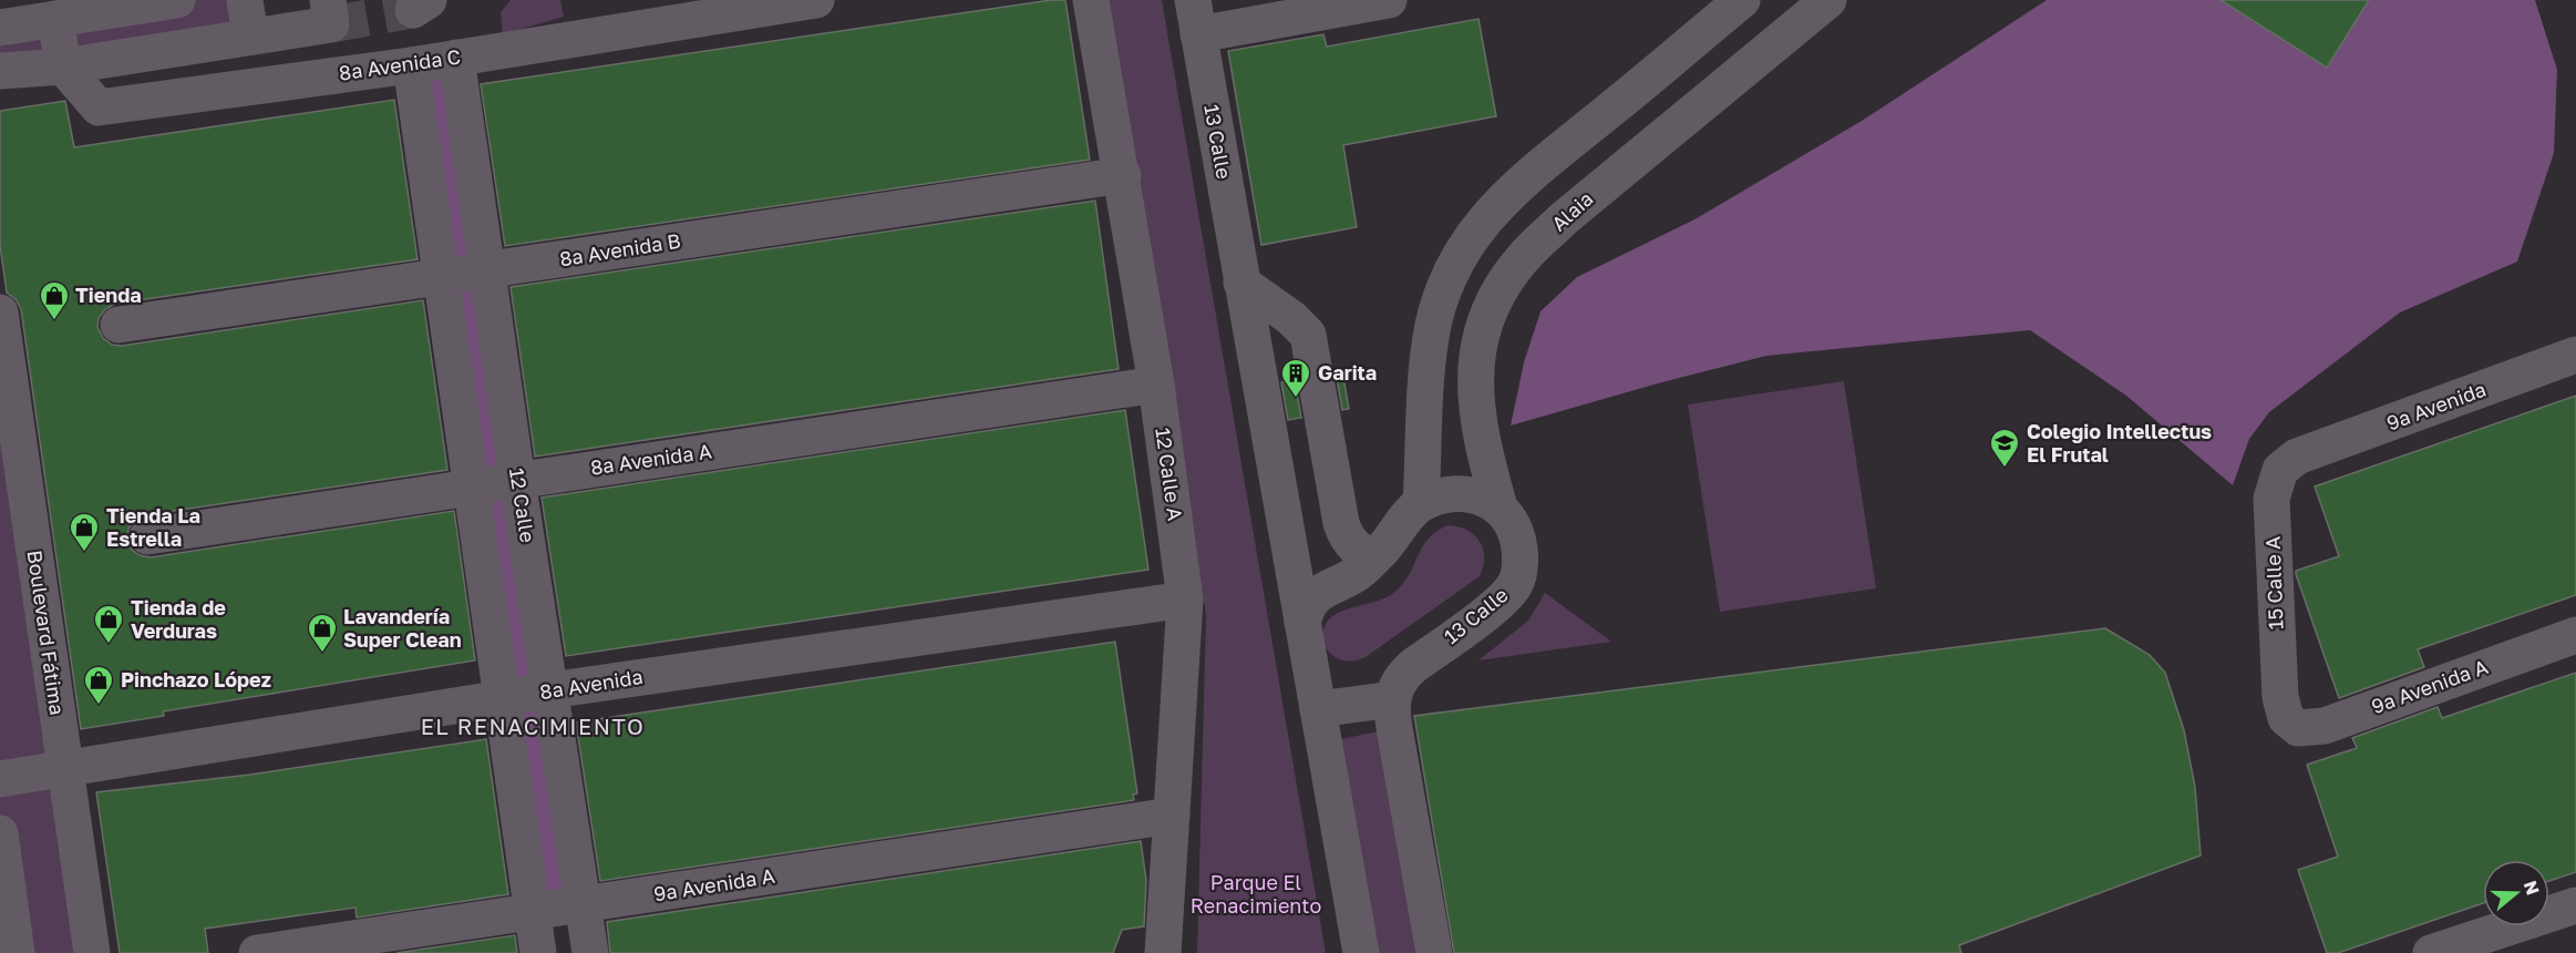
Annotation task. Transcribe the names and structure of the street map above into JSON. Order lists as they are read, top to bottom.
{
  "streets": {
    "street": [
      "8a Avenida C",
      "13 Calle",
      "Alaia",
      "8a Avenida B",
      "9a Avenida",
      "8a Avenida A",
      "12 Calle A",
      "12 Calle",
      "15 Calle A",
      "Boulevard Fátima",
      "8a Avenida",
      "9a Avenida A"
    ]
  },
  "crossings": [
    ["8a Avenida C", "12 Calle"],
    ["13 Calle", "Alaia"],
    ["8a Avenida B", "12 Calle A"],
    ["8a Avenida B", "12 Calle"],
    ["9a Avenida", "15 Calle A"],
    ["8a Avenida A", "12 Calle A"],
    ["8a Avenida A", "12 Calle"],
    ["12 Calle A", "8a Avenida"],
    ["12 Calle A", "9a Avenida A"],
    ["12 Calle", "8a Avenida"],
    ["12 Calle", "9a Avenida A"],
    ["15 Calle A", "9a Avenida A"],
    ["Boulevard Fátima", "8a Avenida"]
  ],
  "districts": ["EL RENACIMIENTO"],
  "parks": ["Parque El Renacimiento"],
  "places": {
    "shop": [
      "Tienda",
      "Tienda La Estrella",
      "Tienda de Verduras",
      "Lavandería Super Clean",
      "Pinchazo López"
    ],
    "building": ["Garita"],
    "school or university": ["Colegio Intellectus El Frutal"]
  },
  "north": "right"
}
